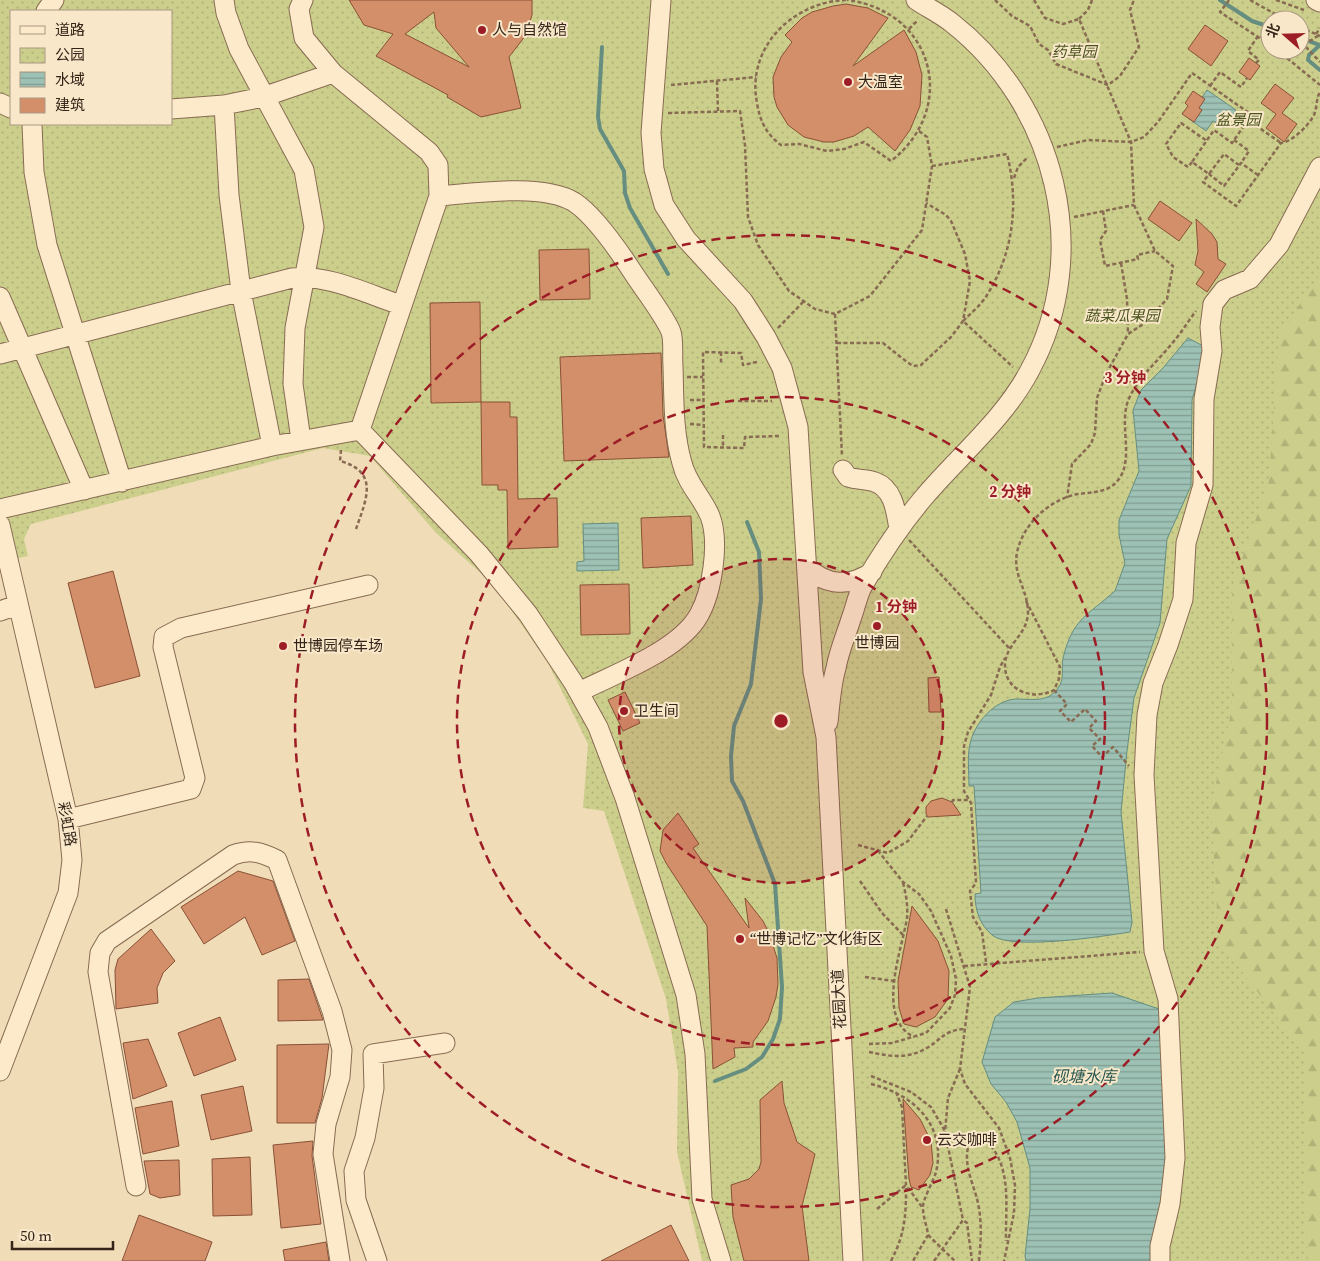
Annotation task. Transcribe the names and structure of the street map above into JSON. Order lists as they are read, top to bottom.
{
  "streets": {
    "street": ["彩虹路", "花园大道"]
  },
  "water": ["砚塘水库"],
  "parks": ["药草园", "盆景园", "蔬菜瓜果园"],
  "places": [
    "人与自然馆",
    "大温室",
    "世博园",
    "世博园停车场",
    "卫生间",
    "“世博记忆”文化街区",
    "云交咖啡"
  ],
  "legend": [
    "道路",
    "公园",
    "水域",
    "建筑"
  ],
  "scale_bar": "50 m",
  "north": "left",
  "rings": ["3 分钟", "2 分钟", "1 分钟"]
}
